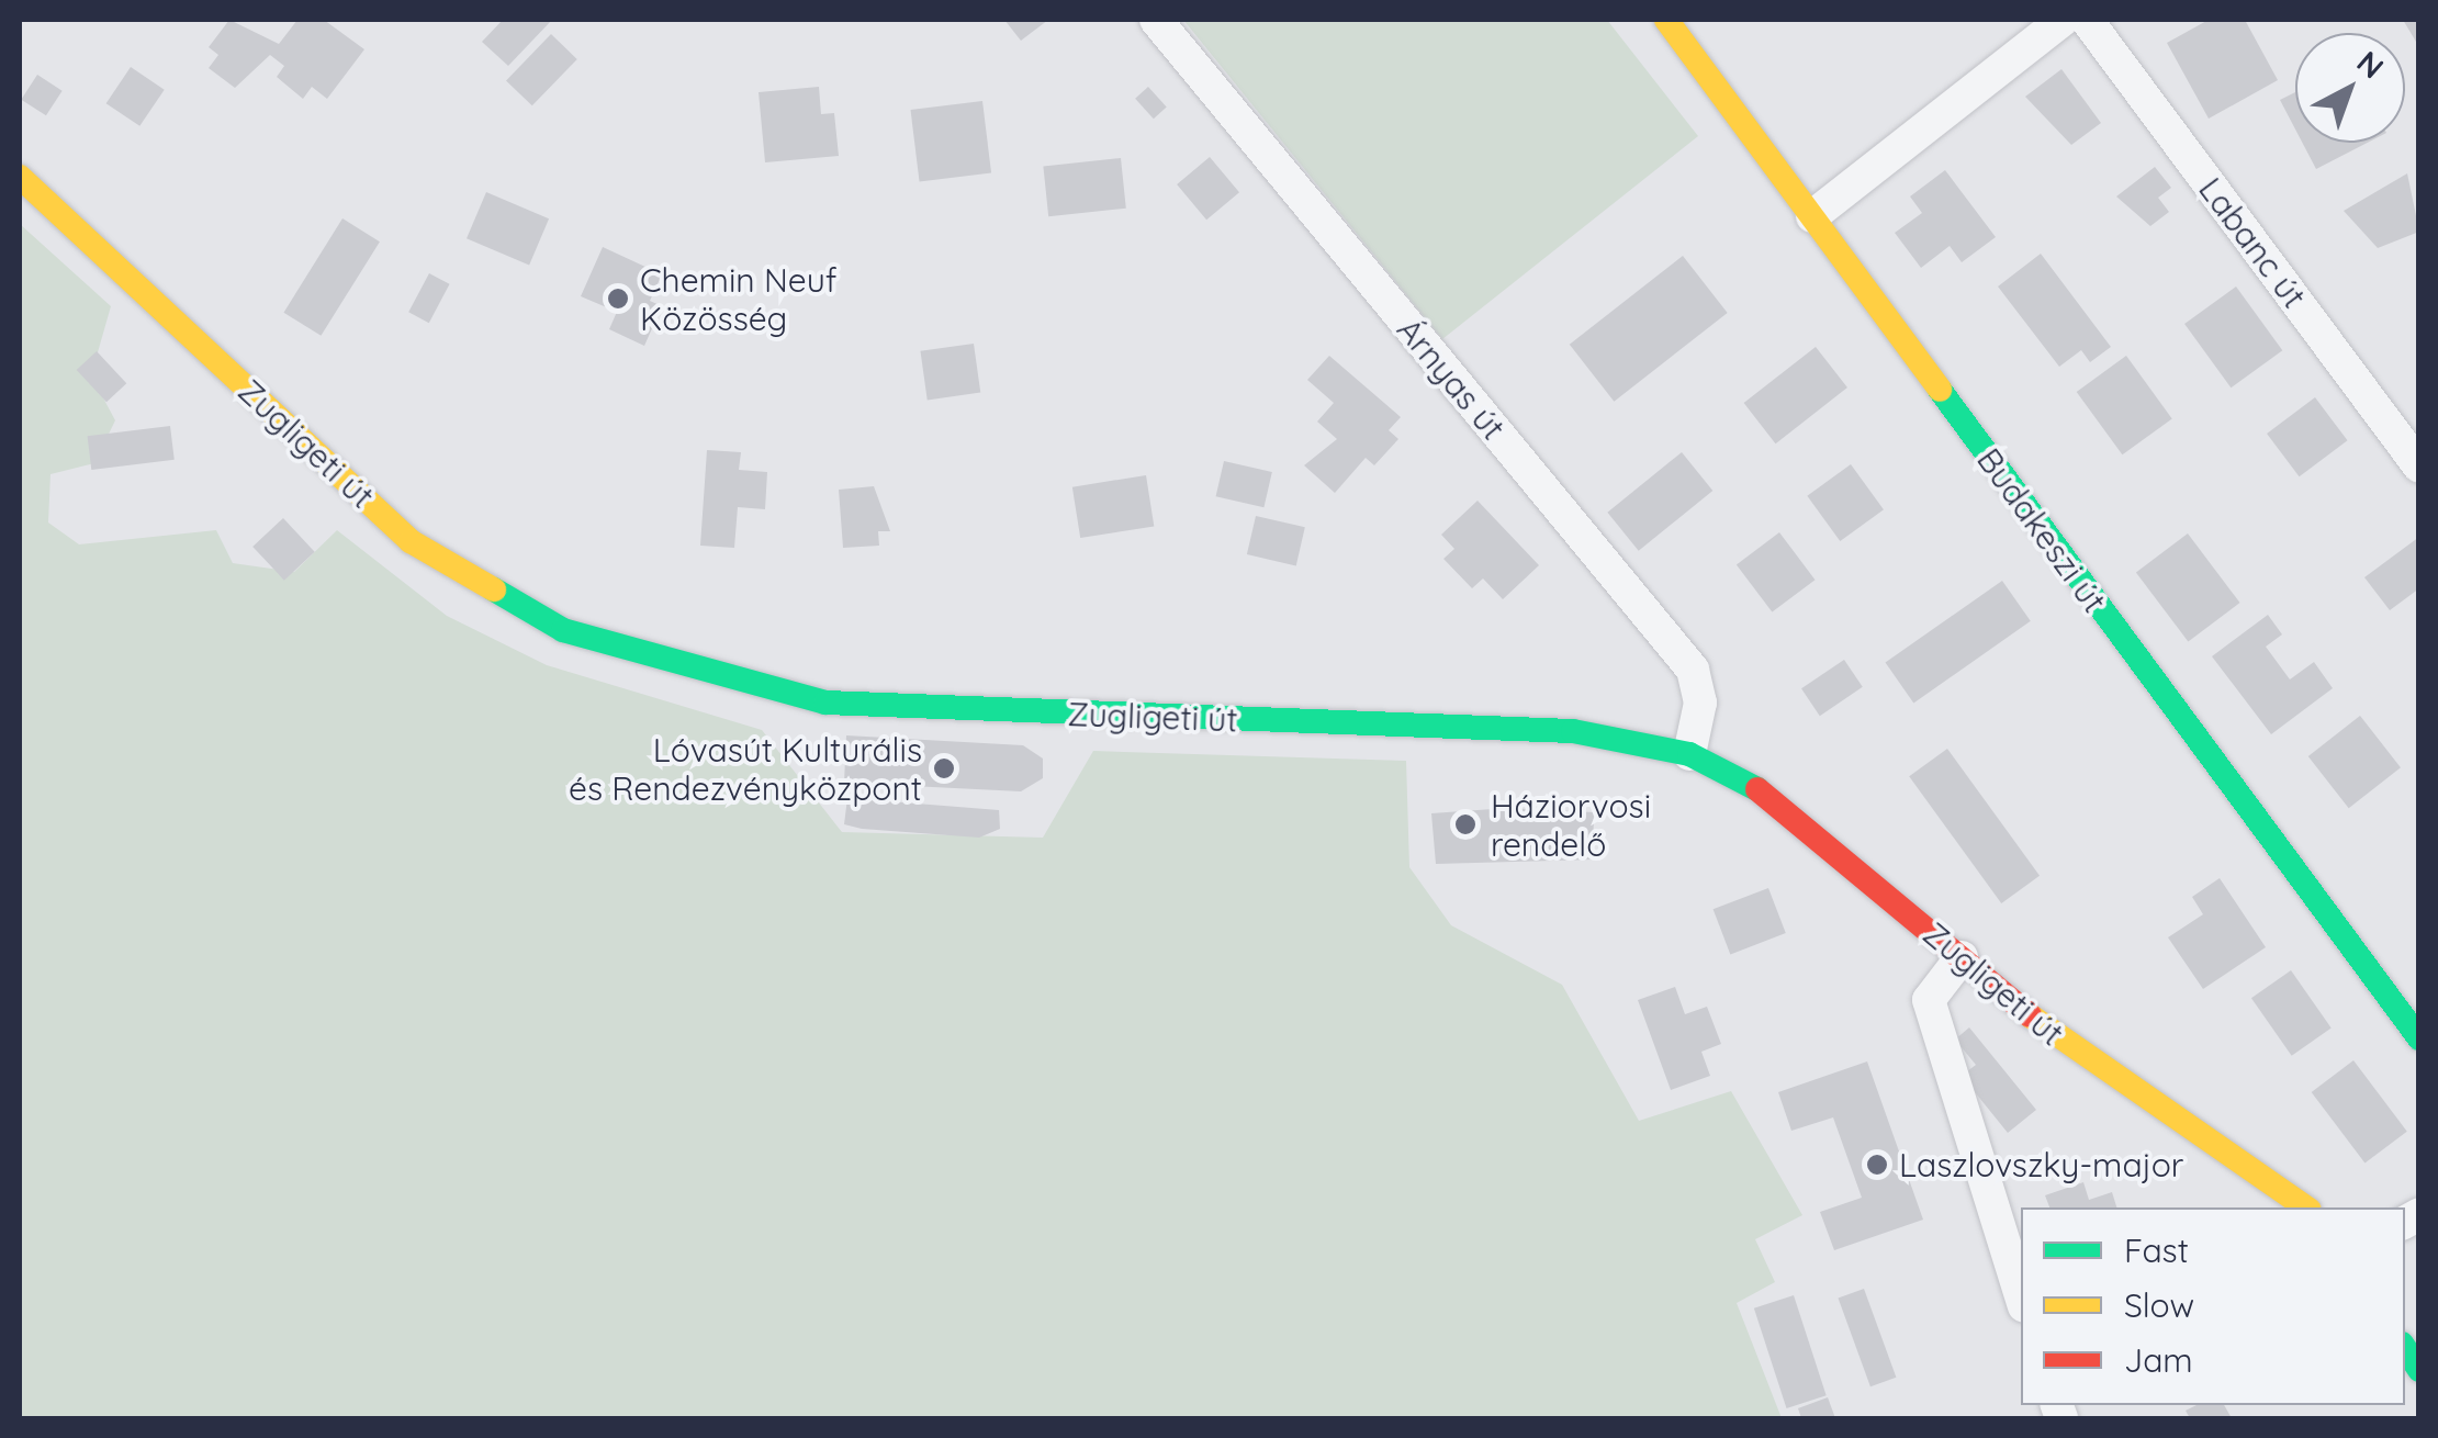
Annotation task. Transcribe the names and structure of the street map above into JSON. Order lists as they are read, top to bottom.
{
  "streets": {
    "street": [
      "Labanc út",
      "Árnyas út",
      "Zugligeti út",
      "Budakeszi út"
    ]
  },
  "crossings": [
    ["Árnyas út", "Zugligeti út"]
  ],
  "places": [
    "Chemin Neuf Közösség",
    "Lóvasút Kulturális és Rendezvényközpont",
    "Háziorvosi rendelő",
    "Laszlovszky-major"
  ],
  "legend": ["Fast", "Slow", "Jam"],
  "north": "top right"
}
